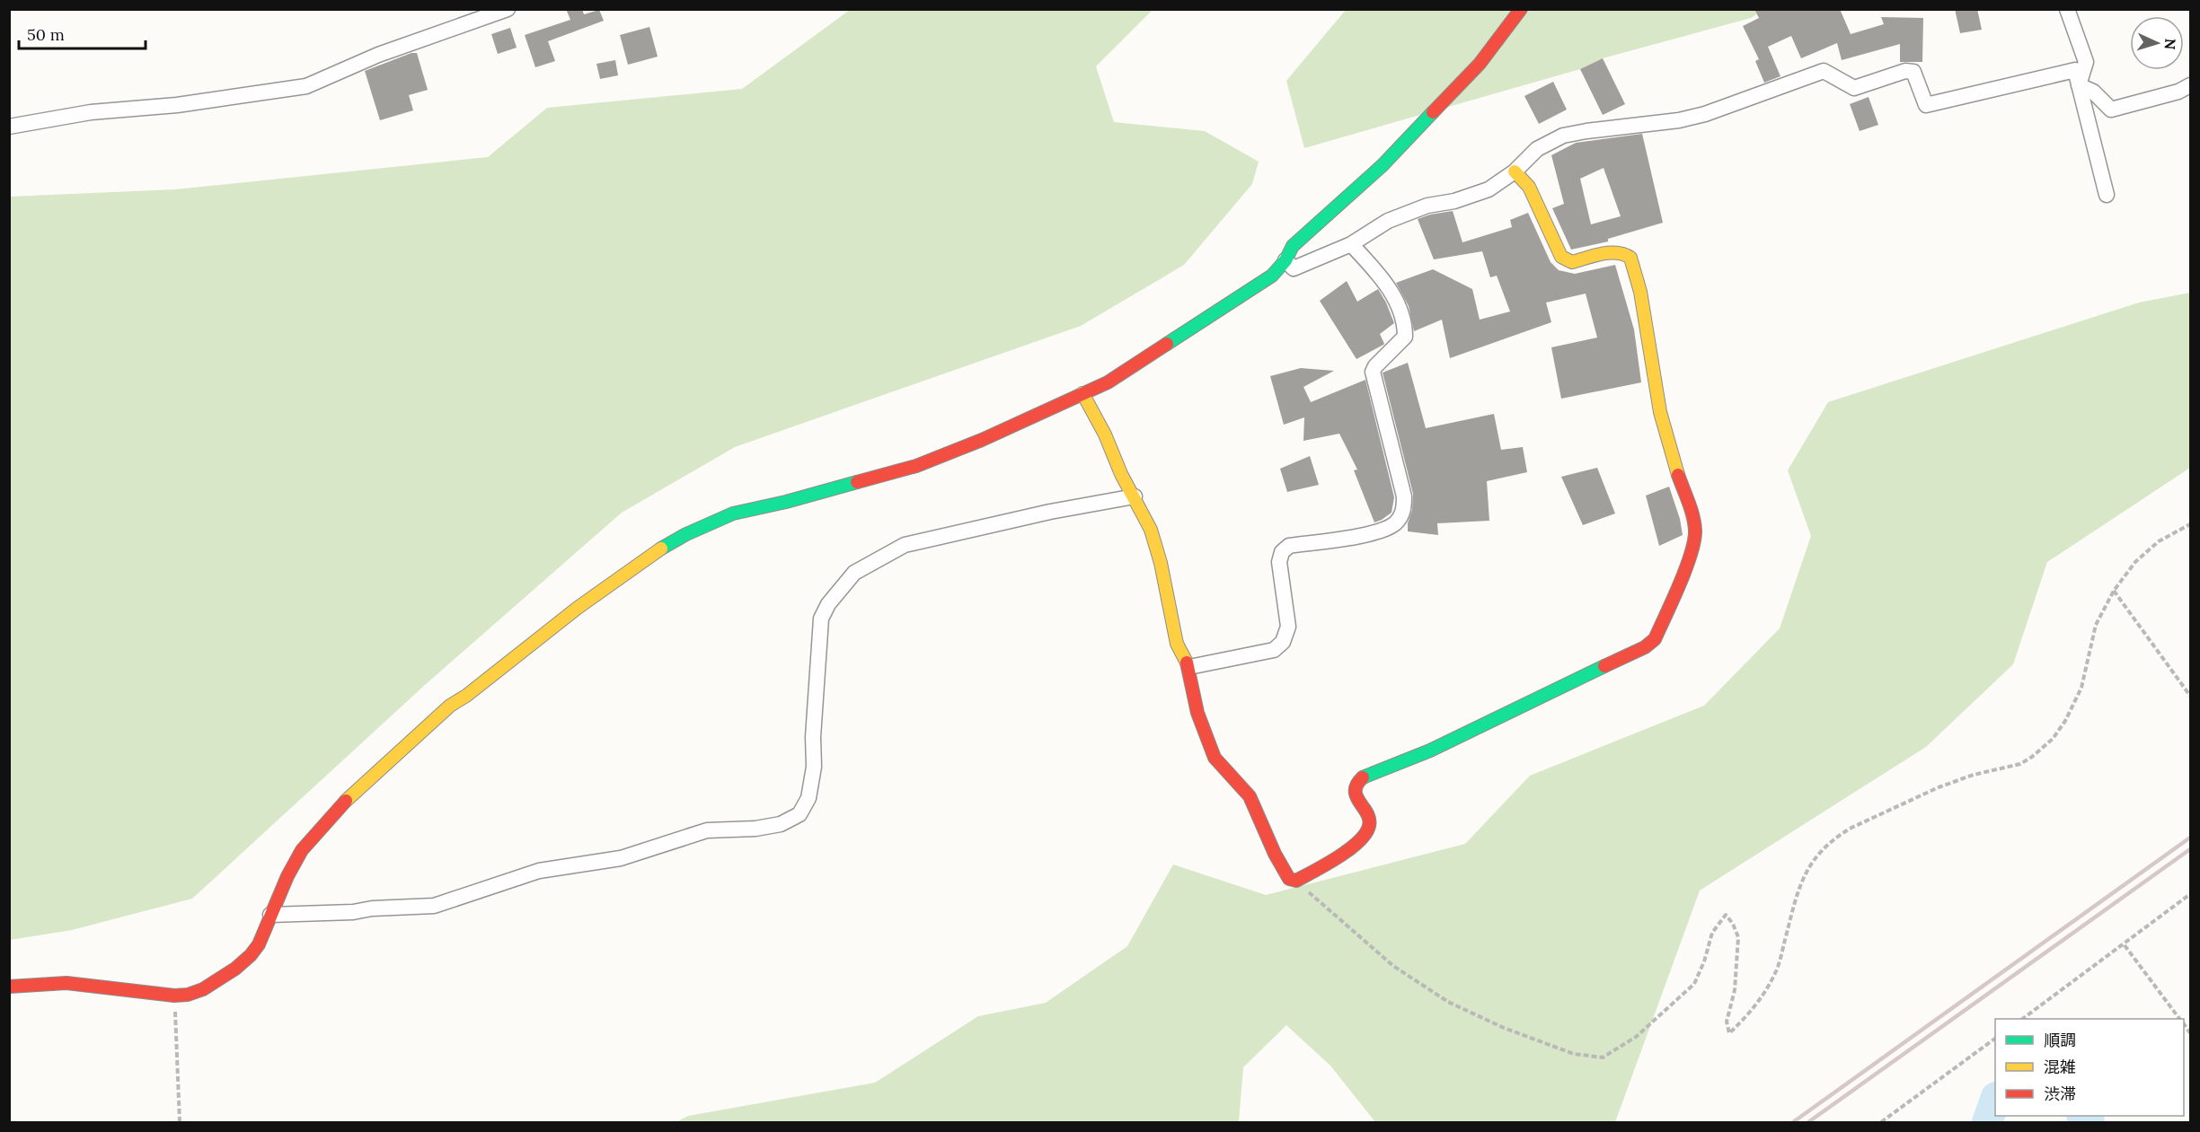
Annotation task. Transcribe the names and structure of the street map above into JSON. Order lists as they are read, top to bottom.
{
  "legend": ["順調", "混雑", "渋滞"],
  "scale_bar": "50 m",
  "north": "right"
}
